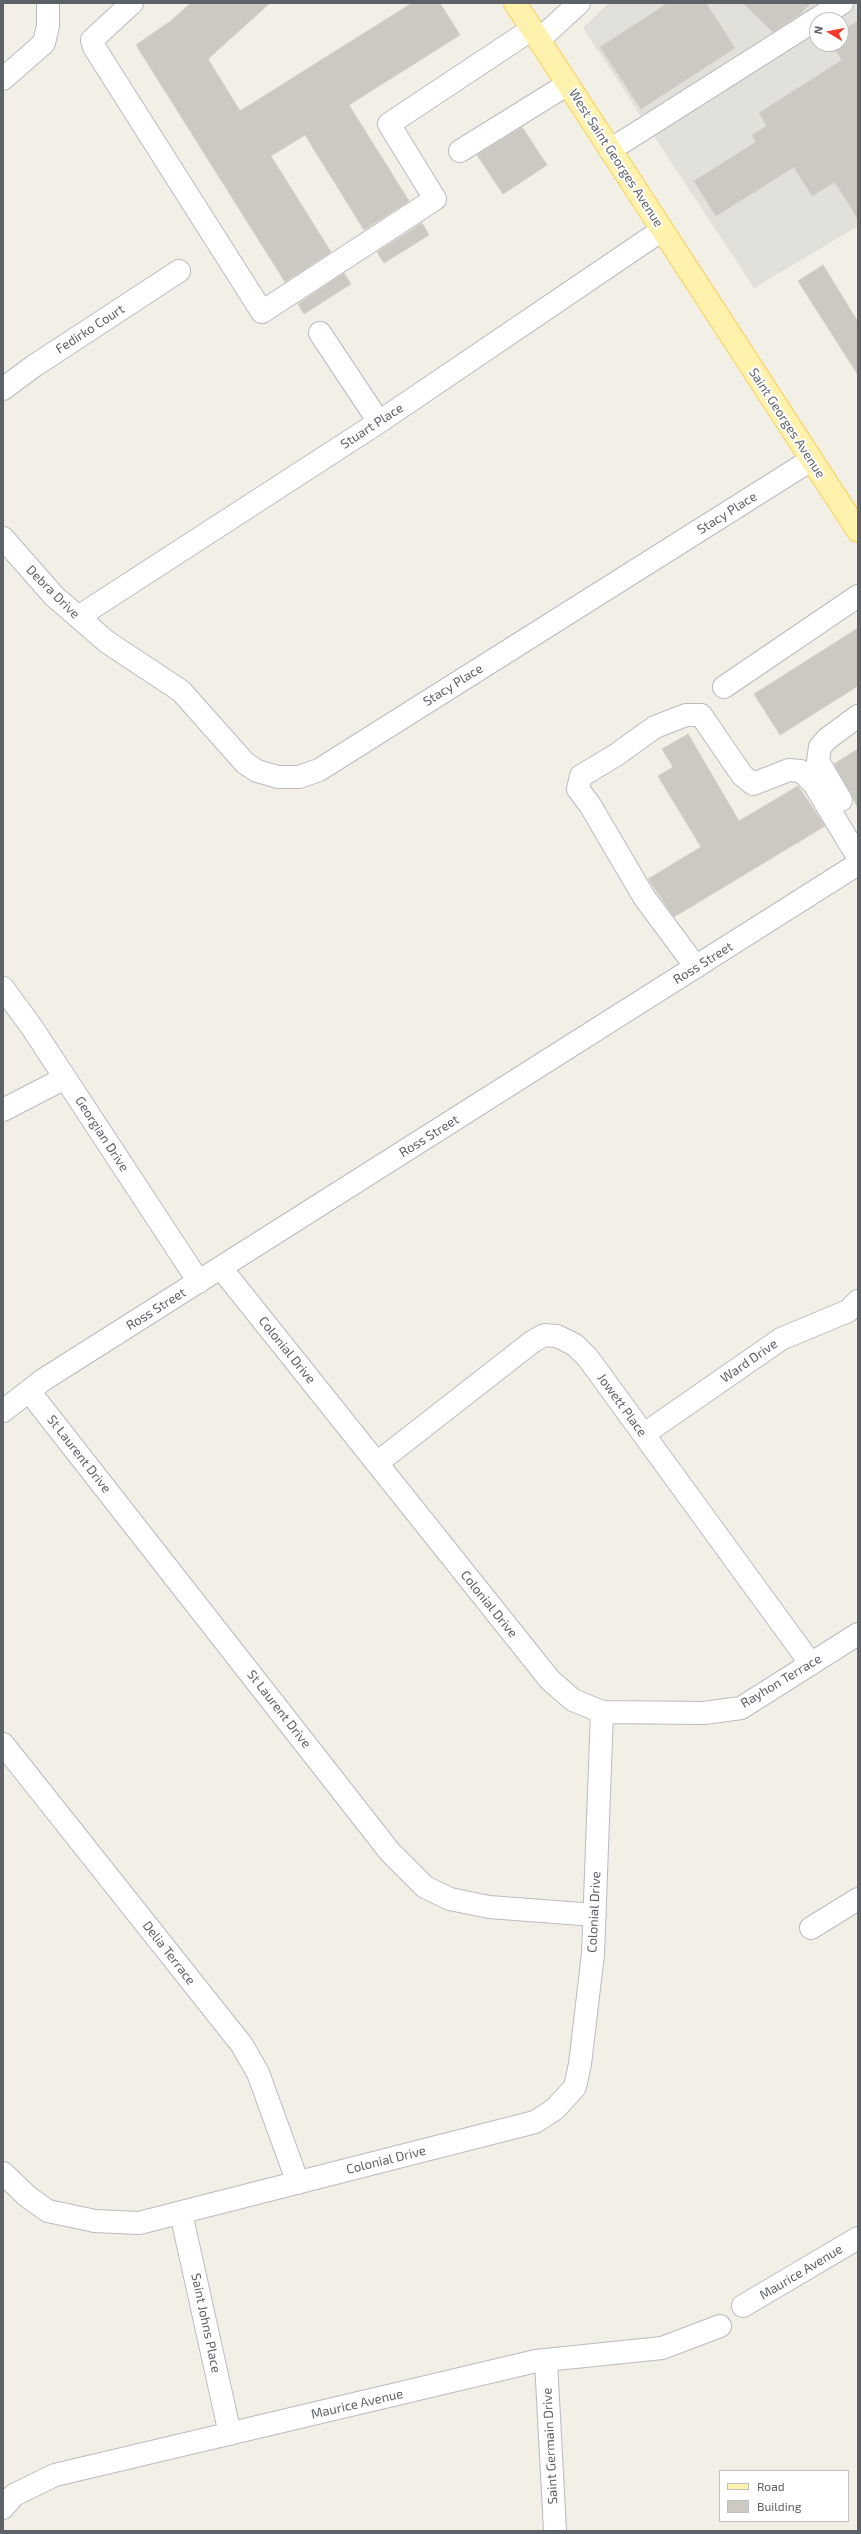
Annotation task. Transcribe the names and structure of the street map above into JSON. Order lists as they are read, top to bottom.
{
  "streets": {
    "main road": ["West Saint Georges Avenue", "Saint Georges Avenue"],
    "street": [
      "Fedirko Court",
      "Stuart Place",
      "Stacy Place",
      "Debra Drive",
      "Ross Street",
      "Georgian Drive",
      "Colonial Drive",
      "Ward Drive",
      "Jowett Place",
      "St Laurent Drive",
      "Rayhon Terrace",
      "Delia Terrace",
      "Maurice Avenue",
      "Saint Johns Place",
      "Saint Germain Drive"
    ]
  },
  "crossings": [
    ["West Saint Georges Avenue", "Saint Georges Avenue"],
    ["West Saint Georges Avenue", "Stuart Place"],
    ["Saint Georges Avenue", "Stacy Place"],
    ["Stuart Place", "Debra Drive"],
    ["Stacy Place", "Debra Drive"],
    ["Ross Street", "Georgian Drive"],
    ["Ross Street", "Colonial Drive"],
    ["Ross Street", "St Laurent Drive"],
    ["Colonial Drive", "Jowett Place"],
    ["Colonial Drive", "St Laurent Drive"],
    ["Colonial Drive", "Rayhon Terrace"],
    ["Colonial Drive", "Delia Terrace"],
    ["Colonial Drive", "Saint Johns Place"],
    ["Ward Drive", "Jowett Place"],
    ["Jowett Place", "Rayhon Terrace"],
    ["Maurice Avenue", "Saint Johns Place"],
    ["Maurice Avenue", "Saint Germain Drive"]
  ],
  "legend": ["Road", "Building"],
  "north": "left"
}
